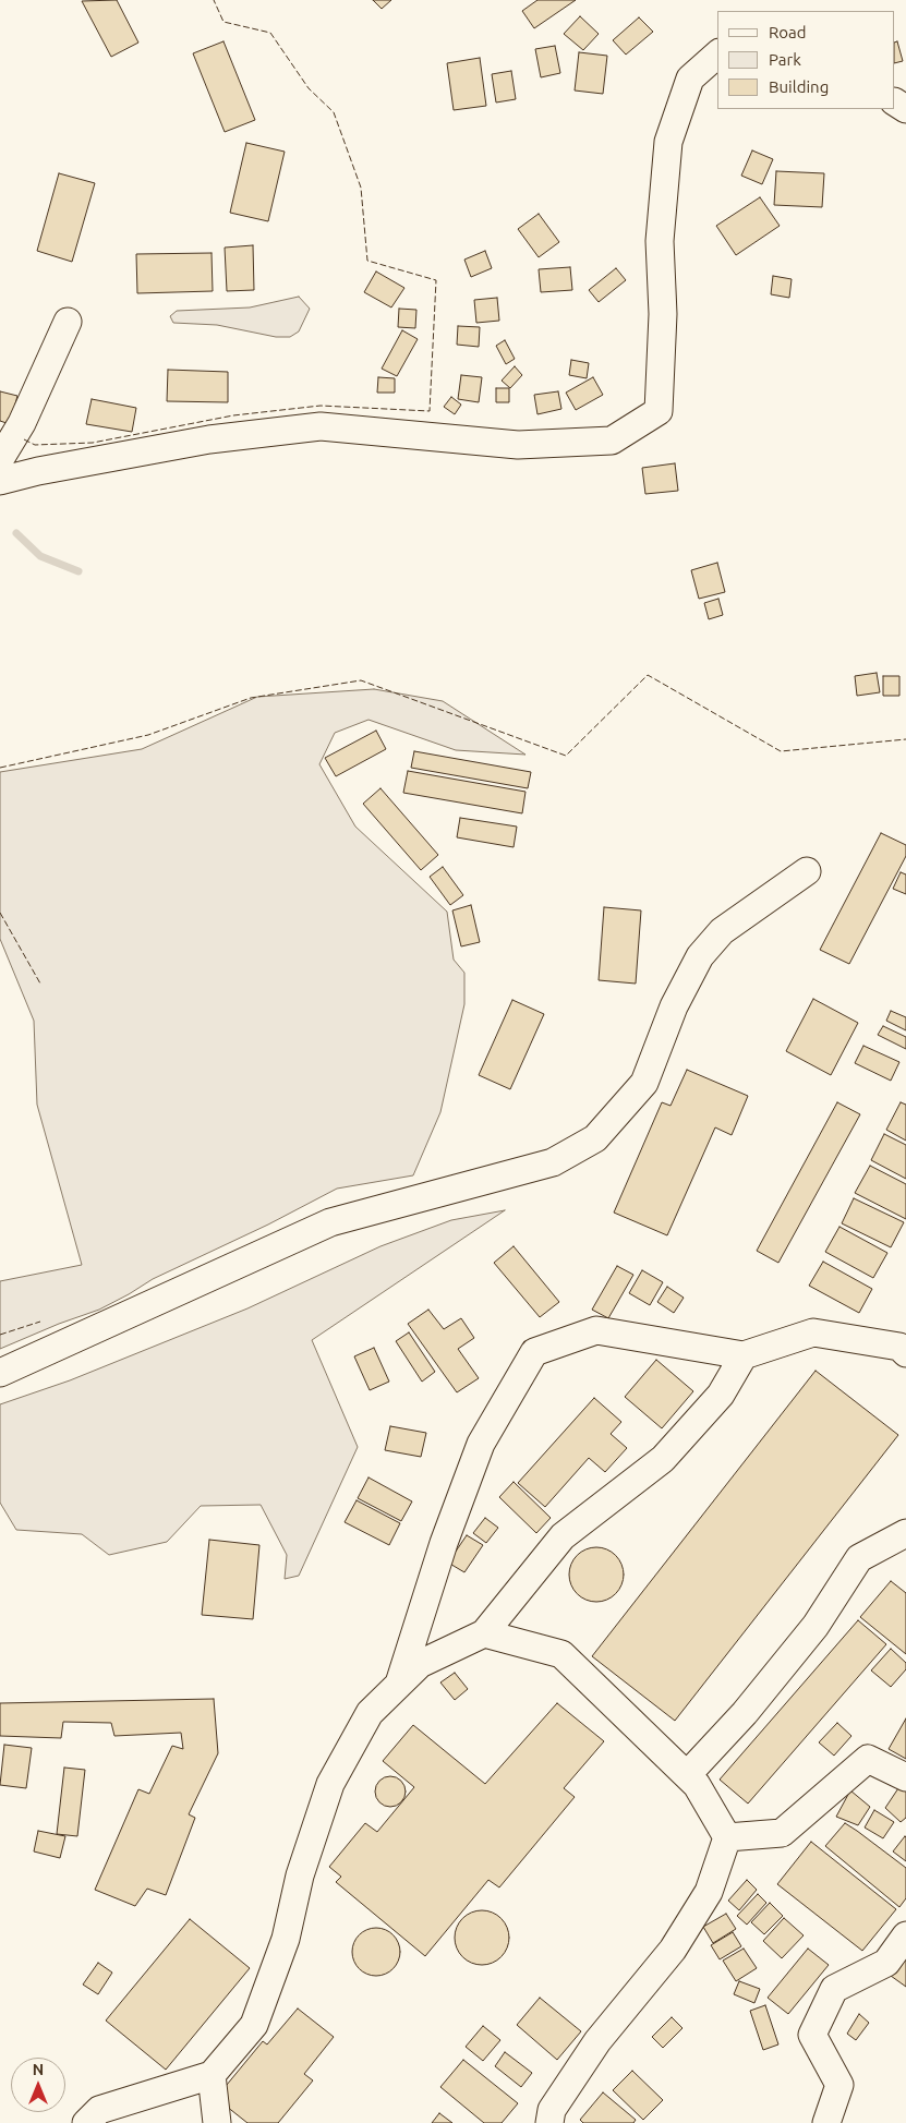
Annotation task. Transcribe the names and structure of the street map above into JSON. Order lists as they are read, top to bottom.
{
  "legend": ["Road", "Park", "Building"],
  "north": "top"
}
